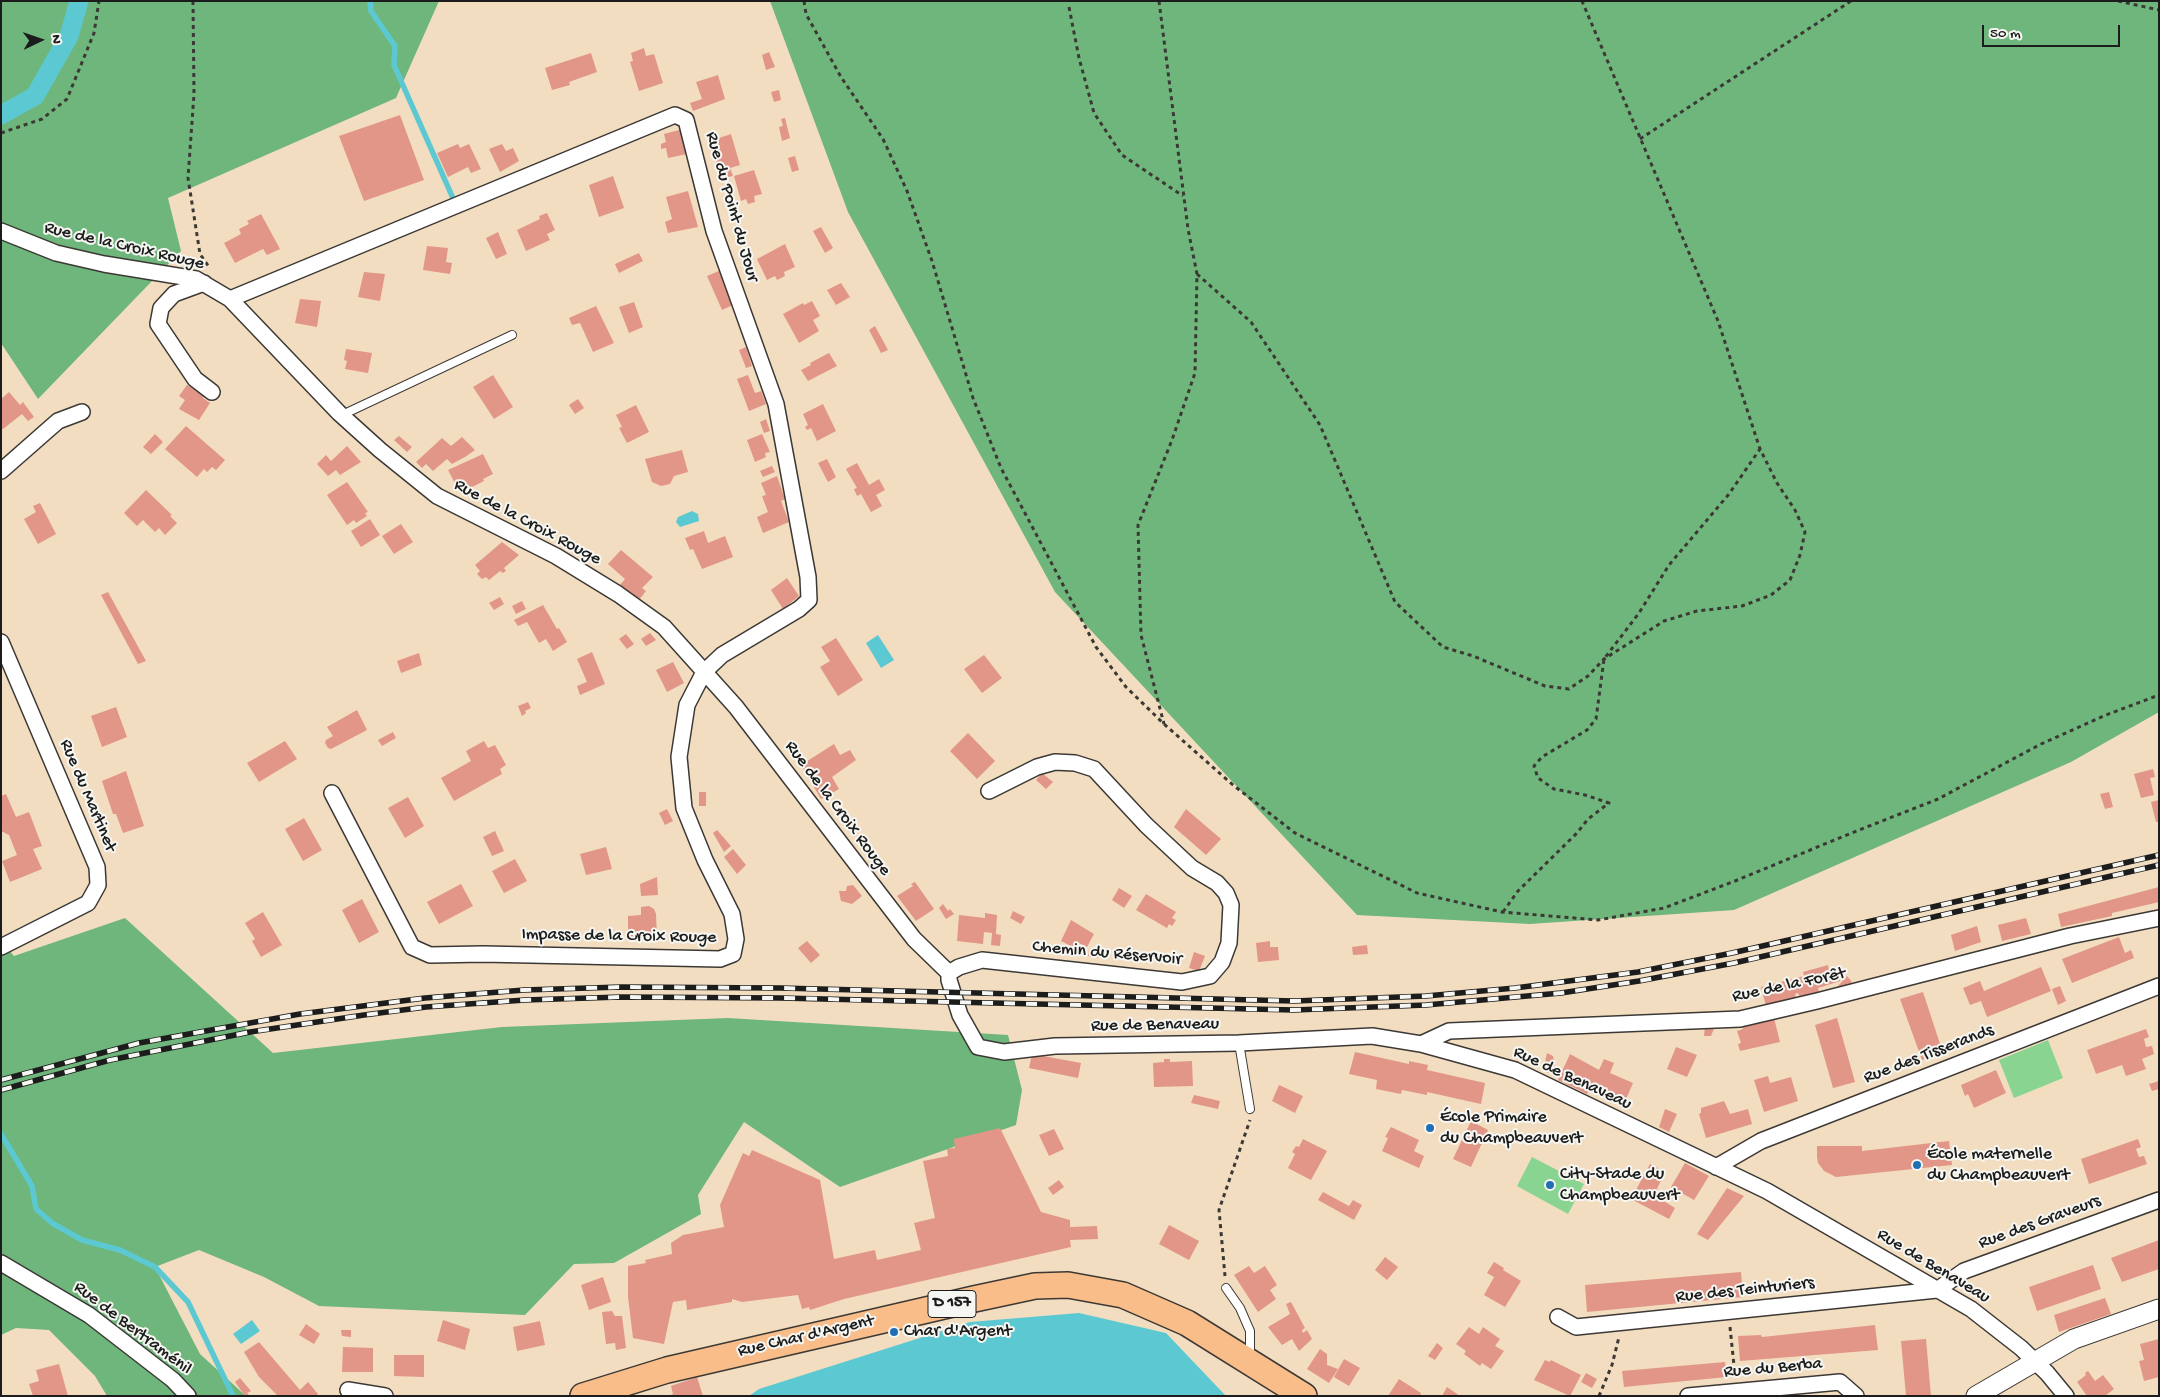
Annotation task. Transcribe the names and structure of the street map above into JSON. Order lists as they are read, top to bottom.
{
  "streets": {
    "main road": ["D 157", "Rue Char d'Argent"],
    "street": [
      "Rue du Point du Jour",
      "Rue de la Croix Rouge",
      "Rue du Martinet",
      "Impasse de la Croix Rouge",
      "Chemin du Réservoir",
      "Rue de la Forêt",
      "Rue de Benaveau",
      "Rue des Tisserands",
      "Rue des Graveurs",
      "Rue des Teinturiers",
      "Rue de Bertraménil",
      "Rue du Berba"
    ]
  },
  "crossings": [
    ["Rue du Point du Jour", "Rue de la Croix Rouge"],
    ["Rue du Point du Jour", "Impasse de la Croix Rouge"],
    ["Rue de la Croix Rouge", "Impasse de la Croix Rouge"],
    ["Rue de la Croix Rouge", "Chemin du Réservoir"],
    ["Rue de la Croix Rouge", "Rue de Benaveau"],
    ["Chemin du Réservoir", "Rue de Benaveau"],
    ["Rue de la Forêt", "Rue de Benaveau"],
    ["Rue de Benaveau", "Rue des Tisserands"],
    ["Rue de Benaveau", "Rue des Graveurs"],
    ["Rue de Benaveau", "Rue des Teinturiers"],
    ["Rue des Graveurs", "Rue des Teinturiers"]
  ],
  "places": [
    "École Primaire du Champbeauvert",
    "École maternelle du Champbeauvert",
    "City-Stade du Champbeauvert",
    "Char d'Argent"
  ],
  "scale_bar": "50 m",
  "north": "right"
}
